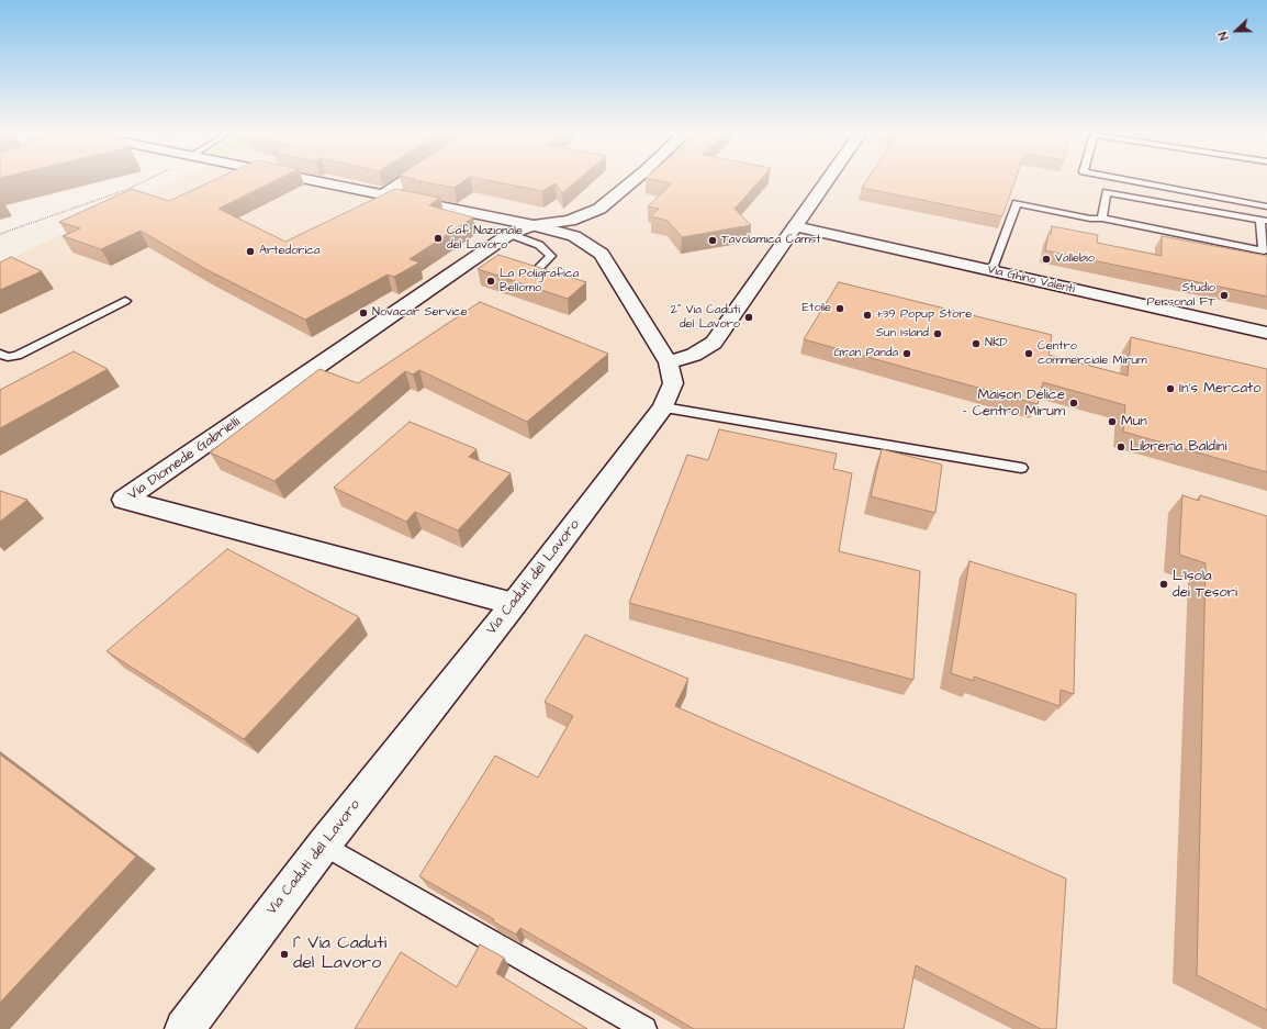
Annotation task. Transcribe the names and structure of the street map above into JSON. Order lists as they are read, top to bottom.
{
  "streets": {
    "street": ["Via Ghino Valenti", "Via Diomede Gabrielli", "Via Caduti del Lavoro"]
  },
  "crossings": [
    ["Via Diomede Gabrielli", "Via Caduti del Lavoro"]
  ],
  "places": [
    "Caf Nazionale del Lavoro",
    "Tavolamica Camst",
    "Artedorica",
    "Vallebio",
    "La Poligrafica Bellomo",
    "Studio Personal FT",
    "Etoile",
    "Novacar Service",
    "+39 Popup Store",
    "2^ Via Caduti del Lavoro",
    "Sun Island",
    "NKD",
    "Gran Panda",
    "Centro commerciale Mirum",
    "In's Mercato",
    "Maison Délice - Centro Mirum",
    "Mun",
    "Libreria Baldini",
    "L'Isola dei Tesori",
    "1^ Via Caduti del Lavoro"
  ],
  "north": "left"
}
